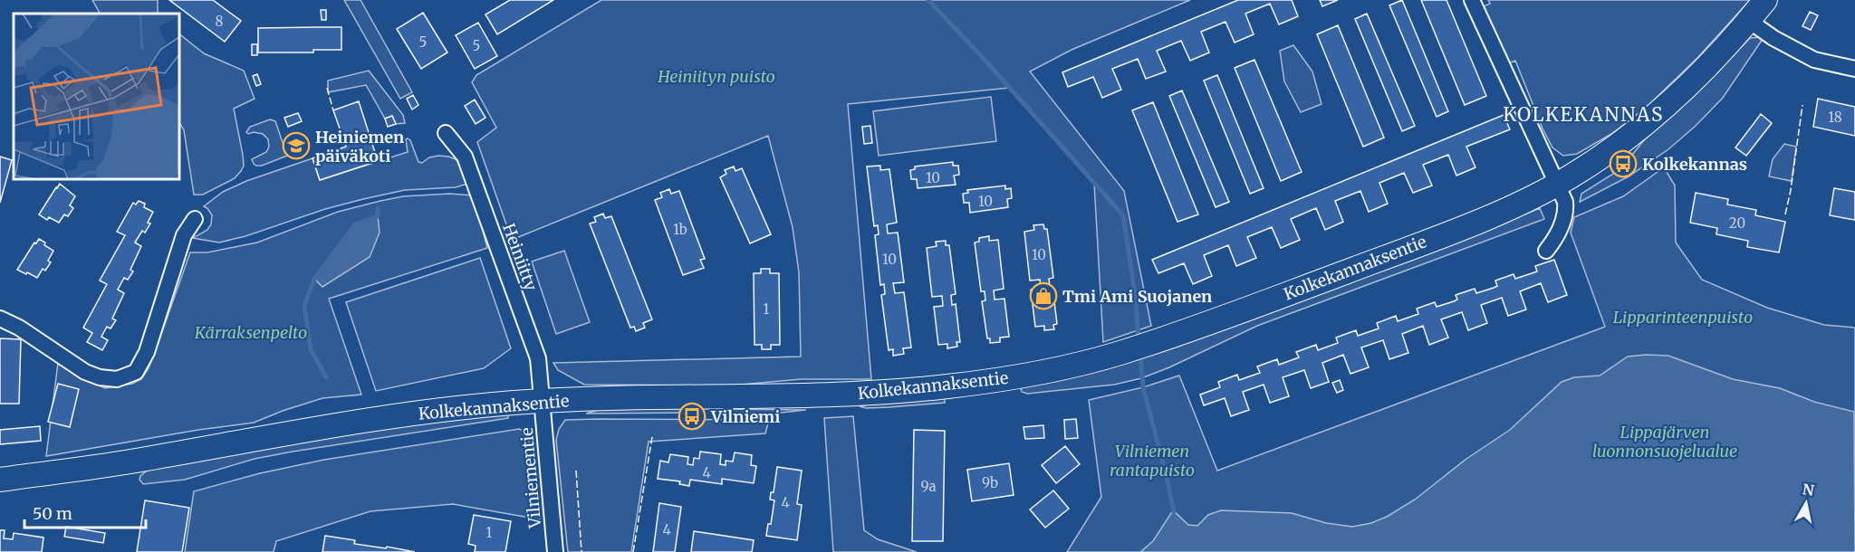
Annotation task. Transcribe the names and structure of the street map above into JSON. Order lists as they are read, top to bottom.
{
  "streets": {
    "main road": ["Kolkekannaksentie"],
    "street": ["Heiniitty", "Vilniementie"]
  },
  "crossings": [
    ["Heiniitty", "Kolkekannaksentie"],
    ["Heiniitty", "Vilniementie"],
    ["Kolkekannaksentie", "Vilniementie"]
  ],
  "districts": ["KOLKEKANNAS"],
  "parks": [
    "Heiniityn puisto",
    "Lipparinteenpuisto",
    "Kärraksenpelto",
    "Lippajärven luonnonsuojelualue",
    "Vilniemen rantapuisto"
  ],
  "places": {
    "school or university": ["Heiniemen päiväkoti"],
    "bus stop": ["Kolkekannas", "Vilniemi"],
    "shop": ["Tmi Ami Suojanen"]
  },
  "house_numbers": [
    "8",
    "5",
    "5",
    "18",
    "10",
    "10",
    "20",
    "1b",
    "10",
    "10",
    "1",
    "4",
    "9b",
    "9a",
    "4",
    "4",
    "1"
  ],
  "scale_bar": "50 m",
  "north": "top"
}
